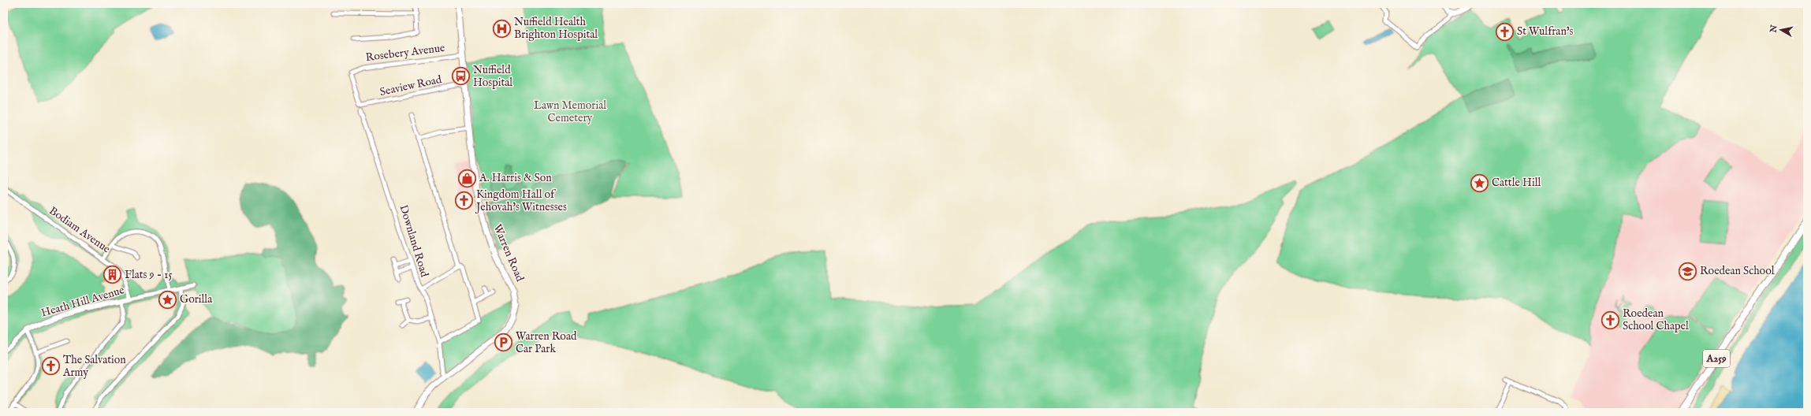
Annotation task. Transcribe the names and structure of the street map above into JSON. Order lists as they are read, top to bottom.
{
  "streets": {
    "main road": ["A259"],
    "street": [
      "Rosebery Avenue",
      "Seaview Road",
      "Bodiam Avenue",
      "Downland Road",
      "Warren Road",
      "Heath Hill Avenue"
    ]
  },
  "crossings": [
    ["Rosebery Avenue", "Seaview Road"],
    ["Rosebery Avenue", "Warren Road"],
    ["Seaview Road", "Warren Road"],
    ["Bodiam Avenue", "Heath Hill Avenue"],
    ["Downland Road", "Warren Road"]
  ],
  "parks": ["Lawn Memorial Cemetery"],
  "places": {
    "hospital": ["Nuffield Health Brighton Hospital"],
    "church": [
      "St Wulfran's",
      "Kingdom Hall of Jehovah's Witnesses",
      "Roedean School Chapel",
      "The Salvation Army"
    ],
    "bus stop": ["Nuffield Hospital"],
    "shop": ["A. Harris & Son"],
    "place": ["Cattle Hill", "Gorilla"],
    "school or university": ["Roedean School"],
    "building": ["Flats 9 - 15"],
    "parking": ["Warren Road Car Park"]
  },
  "north": "left"
}
